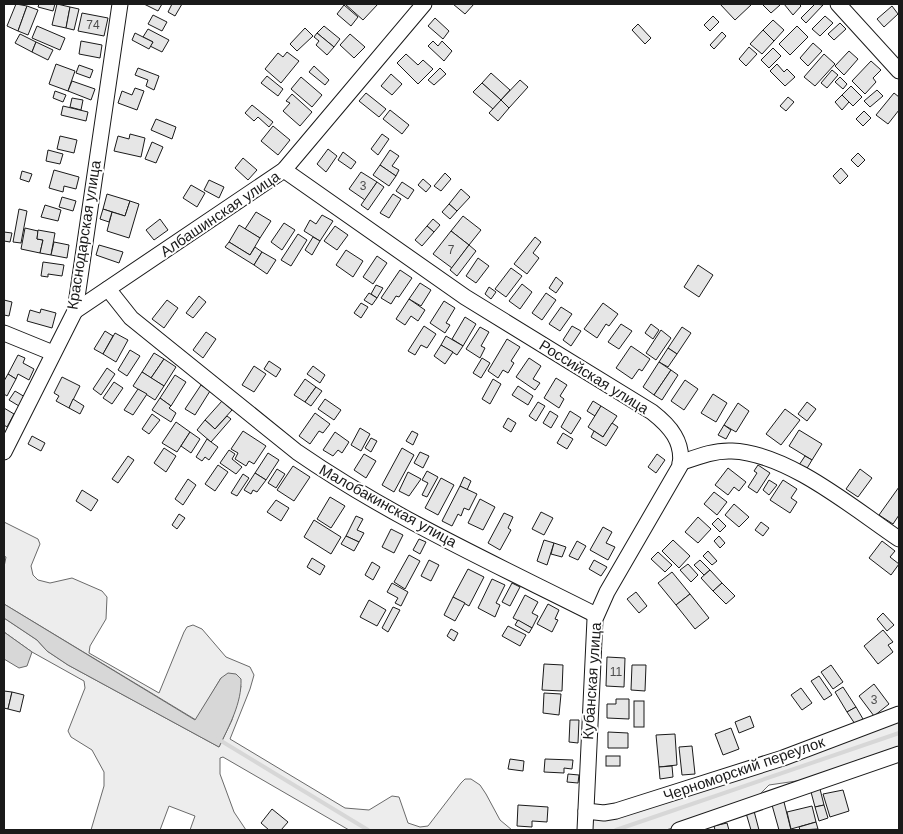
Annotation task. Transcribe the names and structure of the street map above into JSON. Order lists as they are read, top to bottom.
{
  "streets": {
    "street": [
      "Албашинская улица",
      "Краснодарская улица",
      "Российская улица",
      "Малобакинская улица",
      "Кубанская улица",
      "Черноморский переулок"
    ]
  },
  "crossings": [
    ["Албашинская улица", "Краснодарская улица"],
    ["Албашинская улица", "Российская улица"],
    ["Албашинская улица", "Малобакинская улица"],
    ["Российская улица", "Кубанская улица"],
    ["Малобакинская улица", "Кубанская улица"],
    ["Кубанская улица", "Черноморский переулок"]
  ],
  "house_numbers": [
    "74",
    "3",
    "7",
    "11",
    "3"
  ]
}
